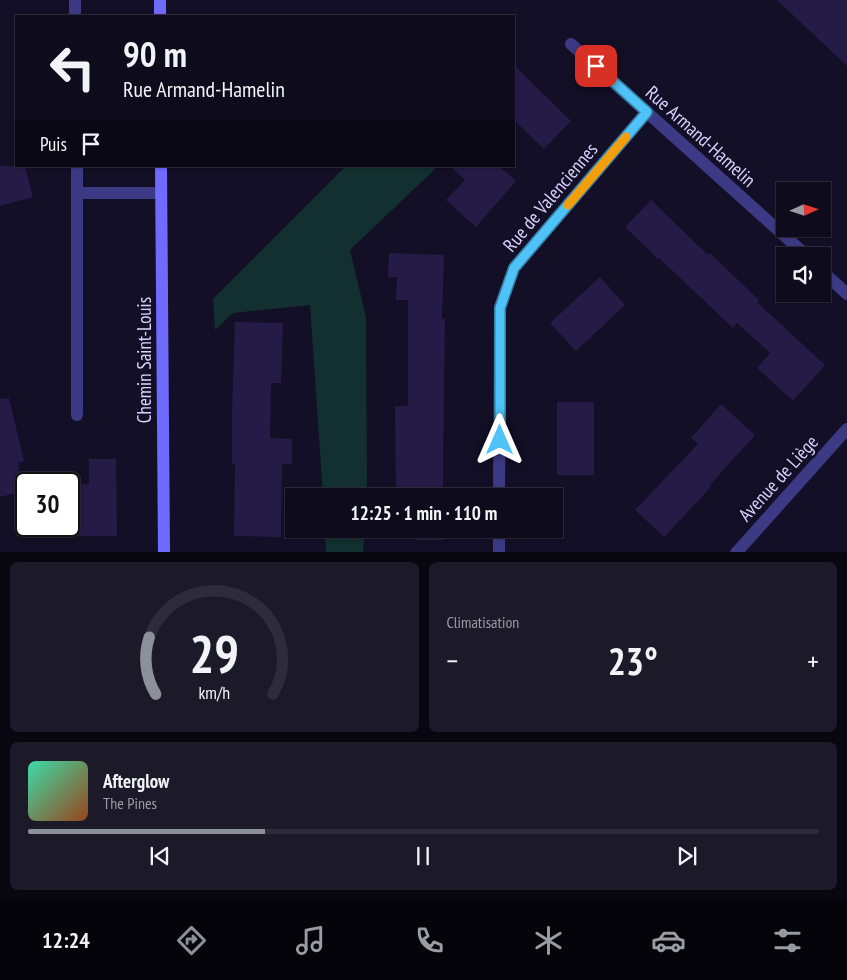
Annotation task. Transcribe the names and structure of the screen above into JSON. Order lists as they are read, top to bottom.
{
  "streets": {
    "street": [
      "Rue Armand-Hamelin",
      "Rue de Valenciennes",
      "Chemin Saint-Louis",
      "Avenue de Liège"
    ]
  },
  "crossings": [
    ["Rue Armand-Hamelin", "Rue de Valenciennes"]
  ],
  "north": "right",
  "page": {
    "turn": ["90 m", "Rue Armand-Hamelin"],
    "then": "Puis",
    "limit": "30",
    "trip": "12:25 · 1 min · 110 m",
    "tile": "Climatisation",
    "heat": ["−", "23°", "+"],
    "song": ["Afterglow", "The Pines"],
    "tabs": "12:24",
    "gauge": ["29", "km/h"]
  }
}
